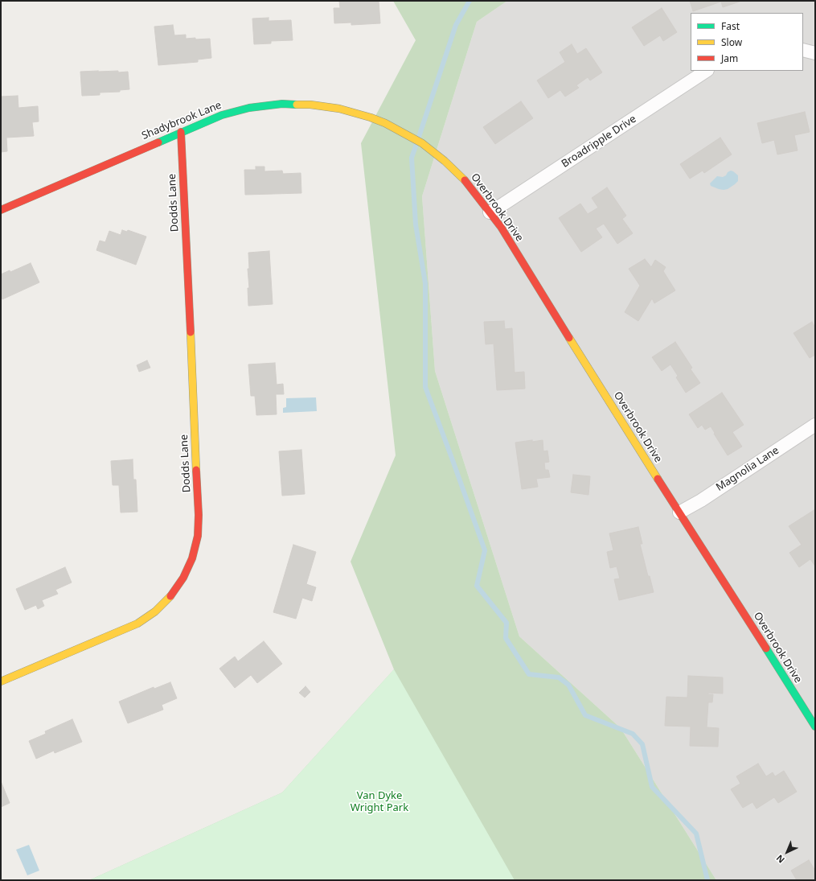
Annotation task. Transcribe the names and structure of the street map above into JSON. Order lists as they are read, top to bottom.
{
  "streets": {
    "street": [
      "Shadybrook Lane",
      "Broadripple Drive",
      "Dodds Lane",
      "Overbrook Drive",
      "Magnolia Lane"
    ]
  },
  "crossings": [
    ["Shadybrook Lane", "Dodds Lane"],
    ["Shadybrook Lane", "Overbrook Drive"],
    ["Broadripple Drive", "Overbrook Drive"],
    ["Overbrook Drive", "Magnolia Lane"]
  ],
  "parks": ["Van Dyke Wright Park"],
  "legend": ["Fast", "Slow", "Jam"],
  "north": "bottom left"
}
